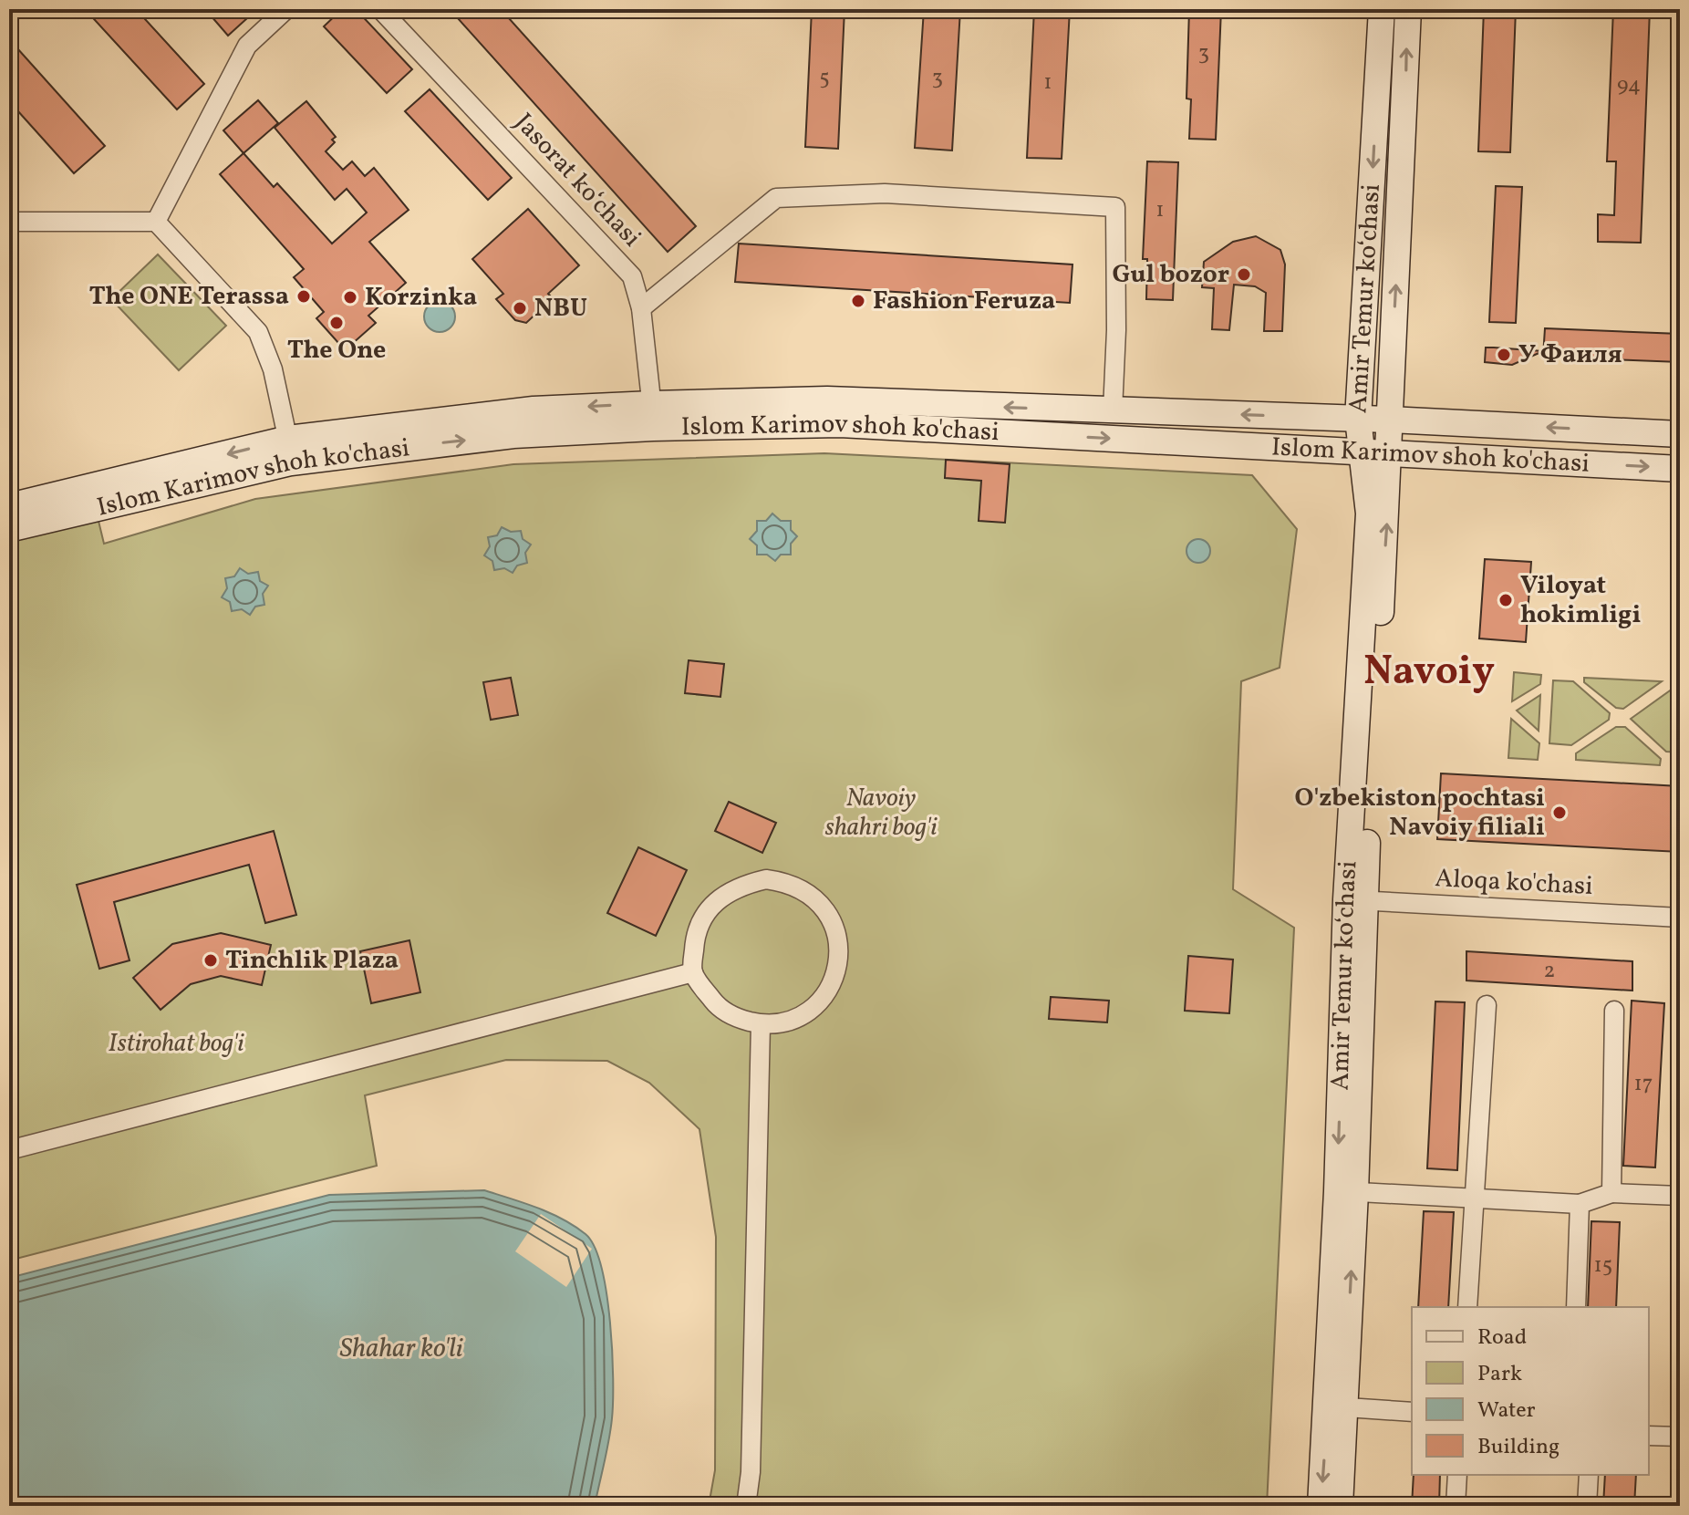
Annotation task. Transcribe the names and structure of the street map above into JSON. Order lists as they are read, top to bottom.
{
  "streets": {
    "main road": ["Amir Temur ko‘chasi", "Islom Karimov shoh ko'chasi"],
    "street": ["Jasorat ko‘chasi", "Aloqa ko'chasi"]
  },
  "crossings": [
    ["Jasorat ko‘chasi", "Islom Karimov shoh ko'chasi"],
    ["Amir Temur ko‘chasi", "Islom Karimov shoh ko'chasi"],
    ["Amir Temur ko‘chasi", "Aloqa ko'chasi"]
  ],
  "districts": ["Navoiy"],
  "water": ["Shahar ko'li"],
  "parks": ["Navoiy shahri bog'i", "Istirohat bog'i"],
  "places": [
    "Gul bozor",
    "The ONE Terassa",
    "Korzinka",
    "Fashion Feruza",
    "NBU",
    "The One",
    "У Фаиля",
    "Viloyat hokimligi",
    "O'zbekiston pochtasi Navoiy filiali",
    "Tinchlik Plaza"
  ],
  "house_numbers": [
    "3",
    "5",
    "3",
    "1",
    "94",
    "1",
    "2",
    "17",
    "15"
  ],
  "legend": [
    "Road",
    "Park",
    "Water",
    "Building"
  ]
}
